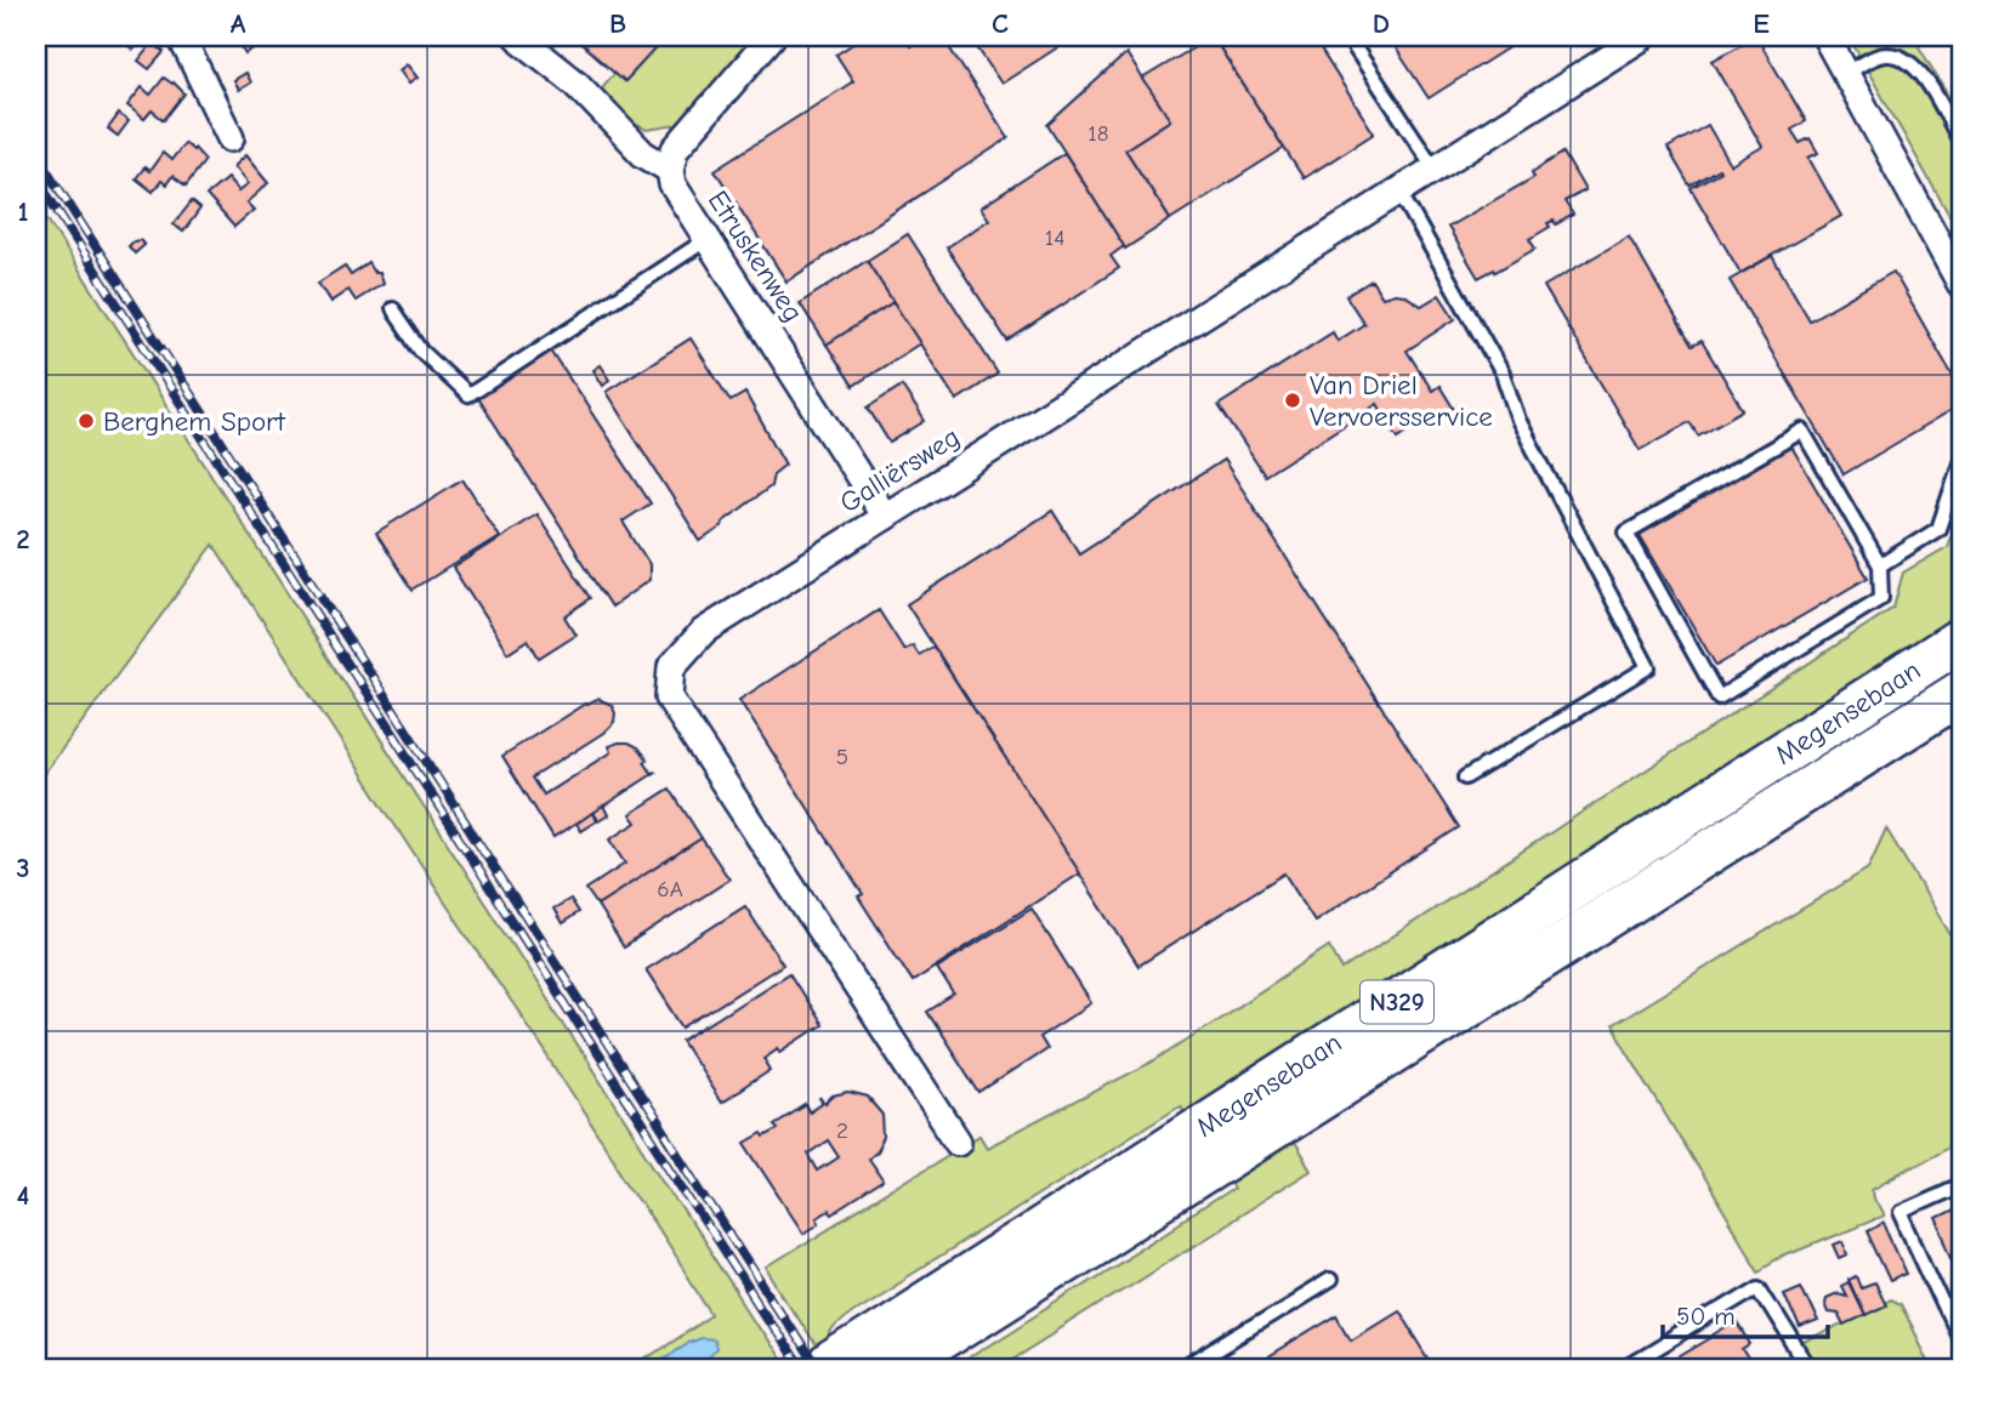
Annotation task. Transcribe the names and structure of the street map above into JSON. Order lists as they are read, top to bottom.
{
  "streets": {
    "main road": ["Megensebaan", "N329"],
    "street": ["Etruskenweg", "Galliërsweg"]
  },
  "crossings": [
    ["Etruskenweg", "Galliërsweg"]
  ],
  "places": ["Van Driel Vervoersservice", "Berghem Sport"],
  "house_numbers": [
    "18",
    "14",
    "5",
    "6A",
    "2"
  ],
  "scale_bar": "50 m",
  "grid": {
    "columns": [
      "A",
      "B",
      "C",
      "D",
      "E"
    ],
    "rows": [
      "1",
      "2",
      "3",
      "4"
    ]
  }
}
